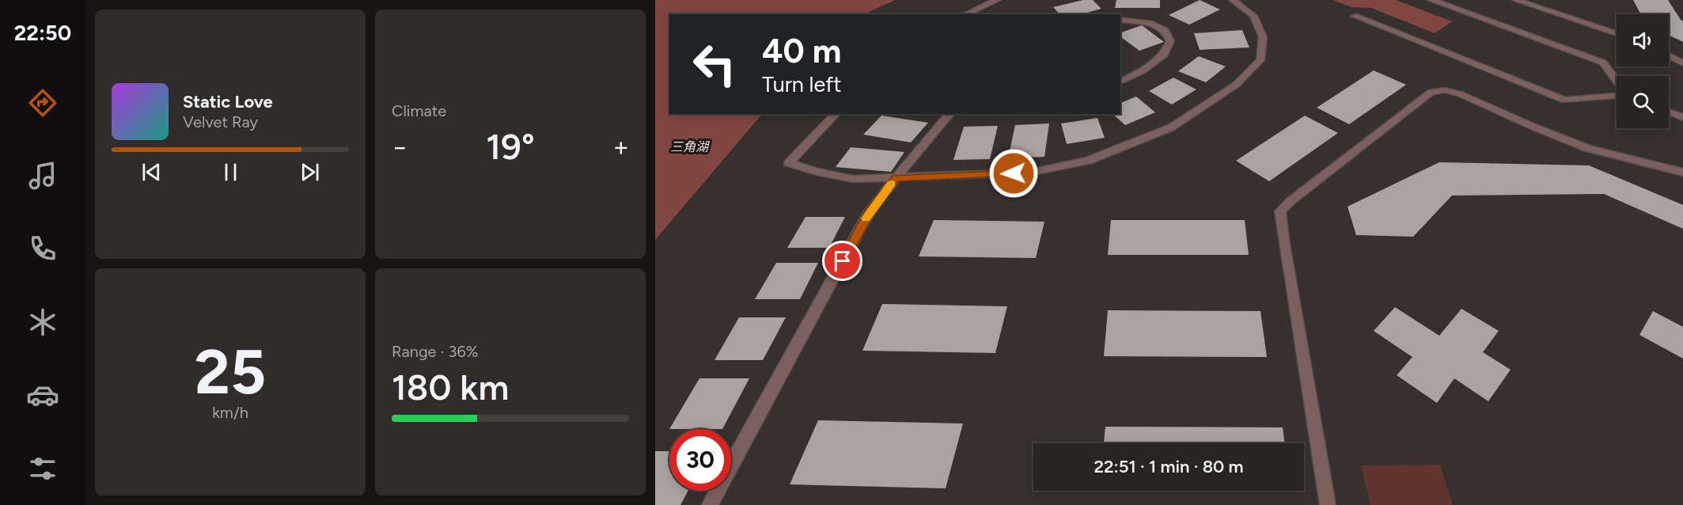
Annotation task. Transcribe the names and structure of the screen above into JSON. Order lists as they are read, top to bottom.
{
  "water": ["三角湖"],
  "page": {
    "tabs": "22:50",
    "tile": [
      "Climate",
      ["25", "km/h"],
      ["Range · 36%", "180 km"]
    ],
    "turn": ["40 m", "Turn left"],
    "song": ["Static Love", "Velvet Ray"],
    "heat": ["−", "19°", "+"],
    "limit": "30",
    "trip": "22:51 · 1 min · 80 m"
  }
}
